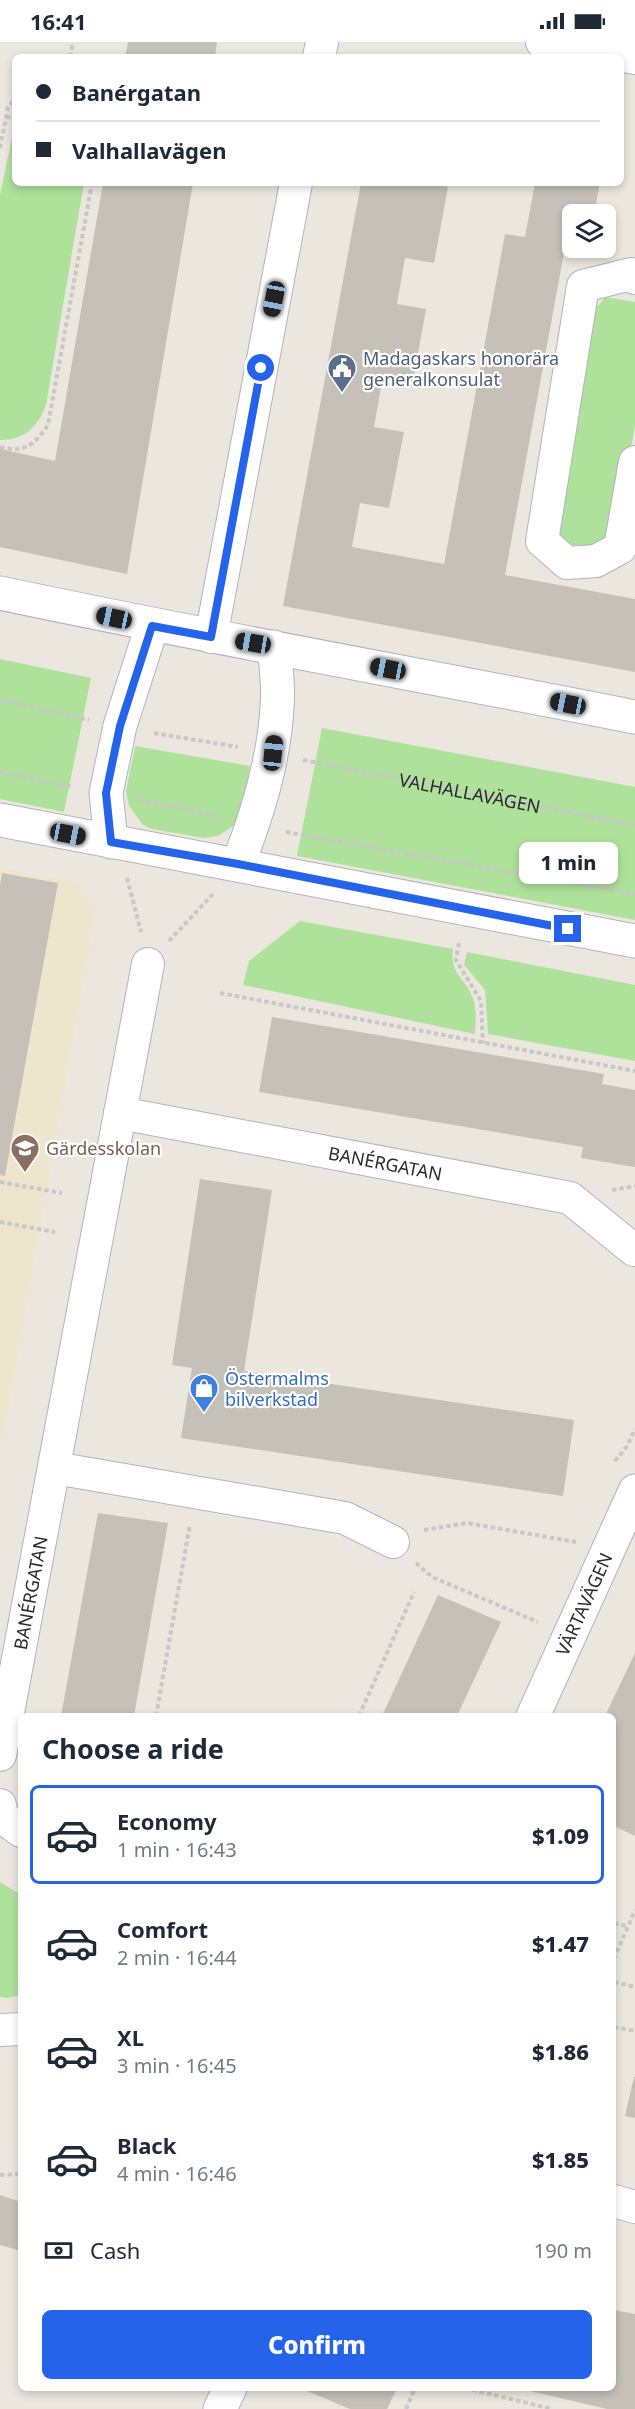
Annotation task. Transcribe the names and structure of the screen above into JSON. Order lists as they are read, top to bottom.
{
  "streets": {
    "main road": ["VÄRTAVÄGEN"],
    "street": ["BANÉRGATAN"],
    "path": ["VALHALLAVÄGEN"]
  },
  "places": {
    "public building": ["Madagaskars honorära generalkonsulat"],
    "school or university": ["Gärdesskolan"],
    "shop": ["Östermalms bilverkstad"]
  },
  "page": {
    "status": "16:41",
    "banner": ["Banérgatan", "Valhallavägen"],
    "bubble": "1 min",
    "heading": "Choose a ride",
    "list": [
      {
        "name": "Economy",
        "note": "1 min · 16:43",
        "value": "$1.09"
      },
      {
        "name": "Comfort",
        "note": "2 min · 16:44",
        "value": "$1.47"
      },
      {
        "name": "XL",
        "note": "3 min · 16:45",
        "value": "$1.86"
      },
      {
        "name": "Black",
        "note": "4 min · 16:46",
        "value": "$1.85"
      }
    ],
    "pay": ["Cash", "190 m"],
    "buttons": "Confirm"
  }
}
